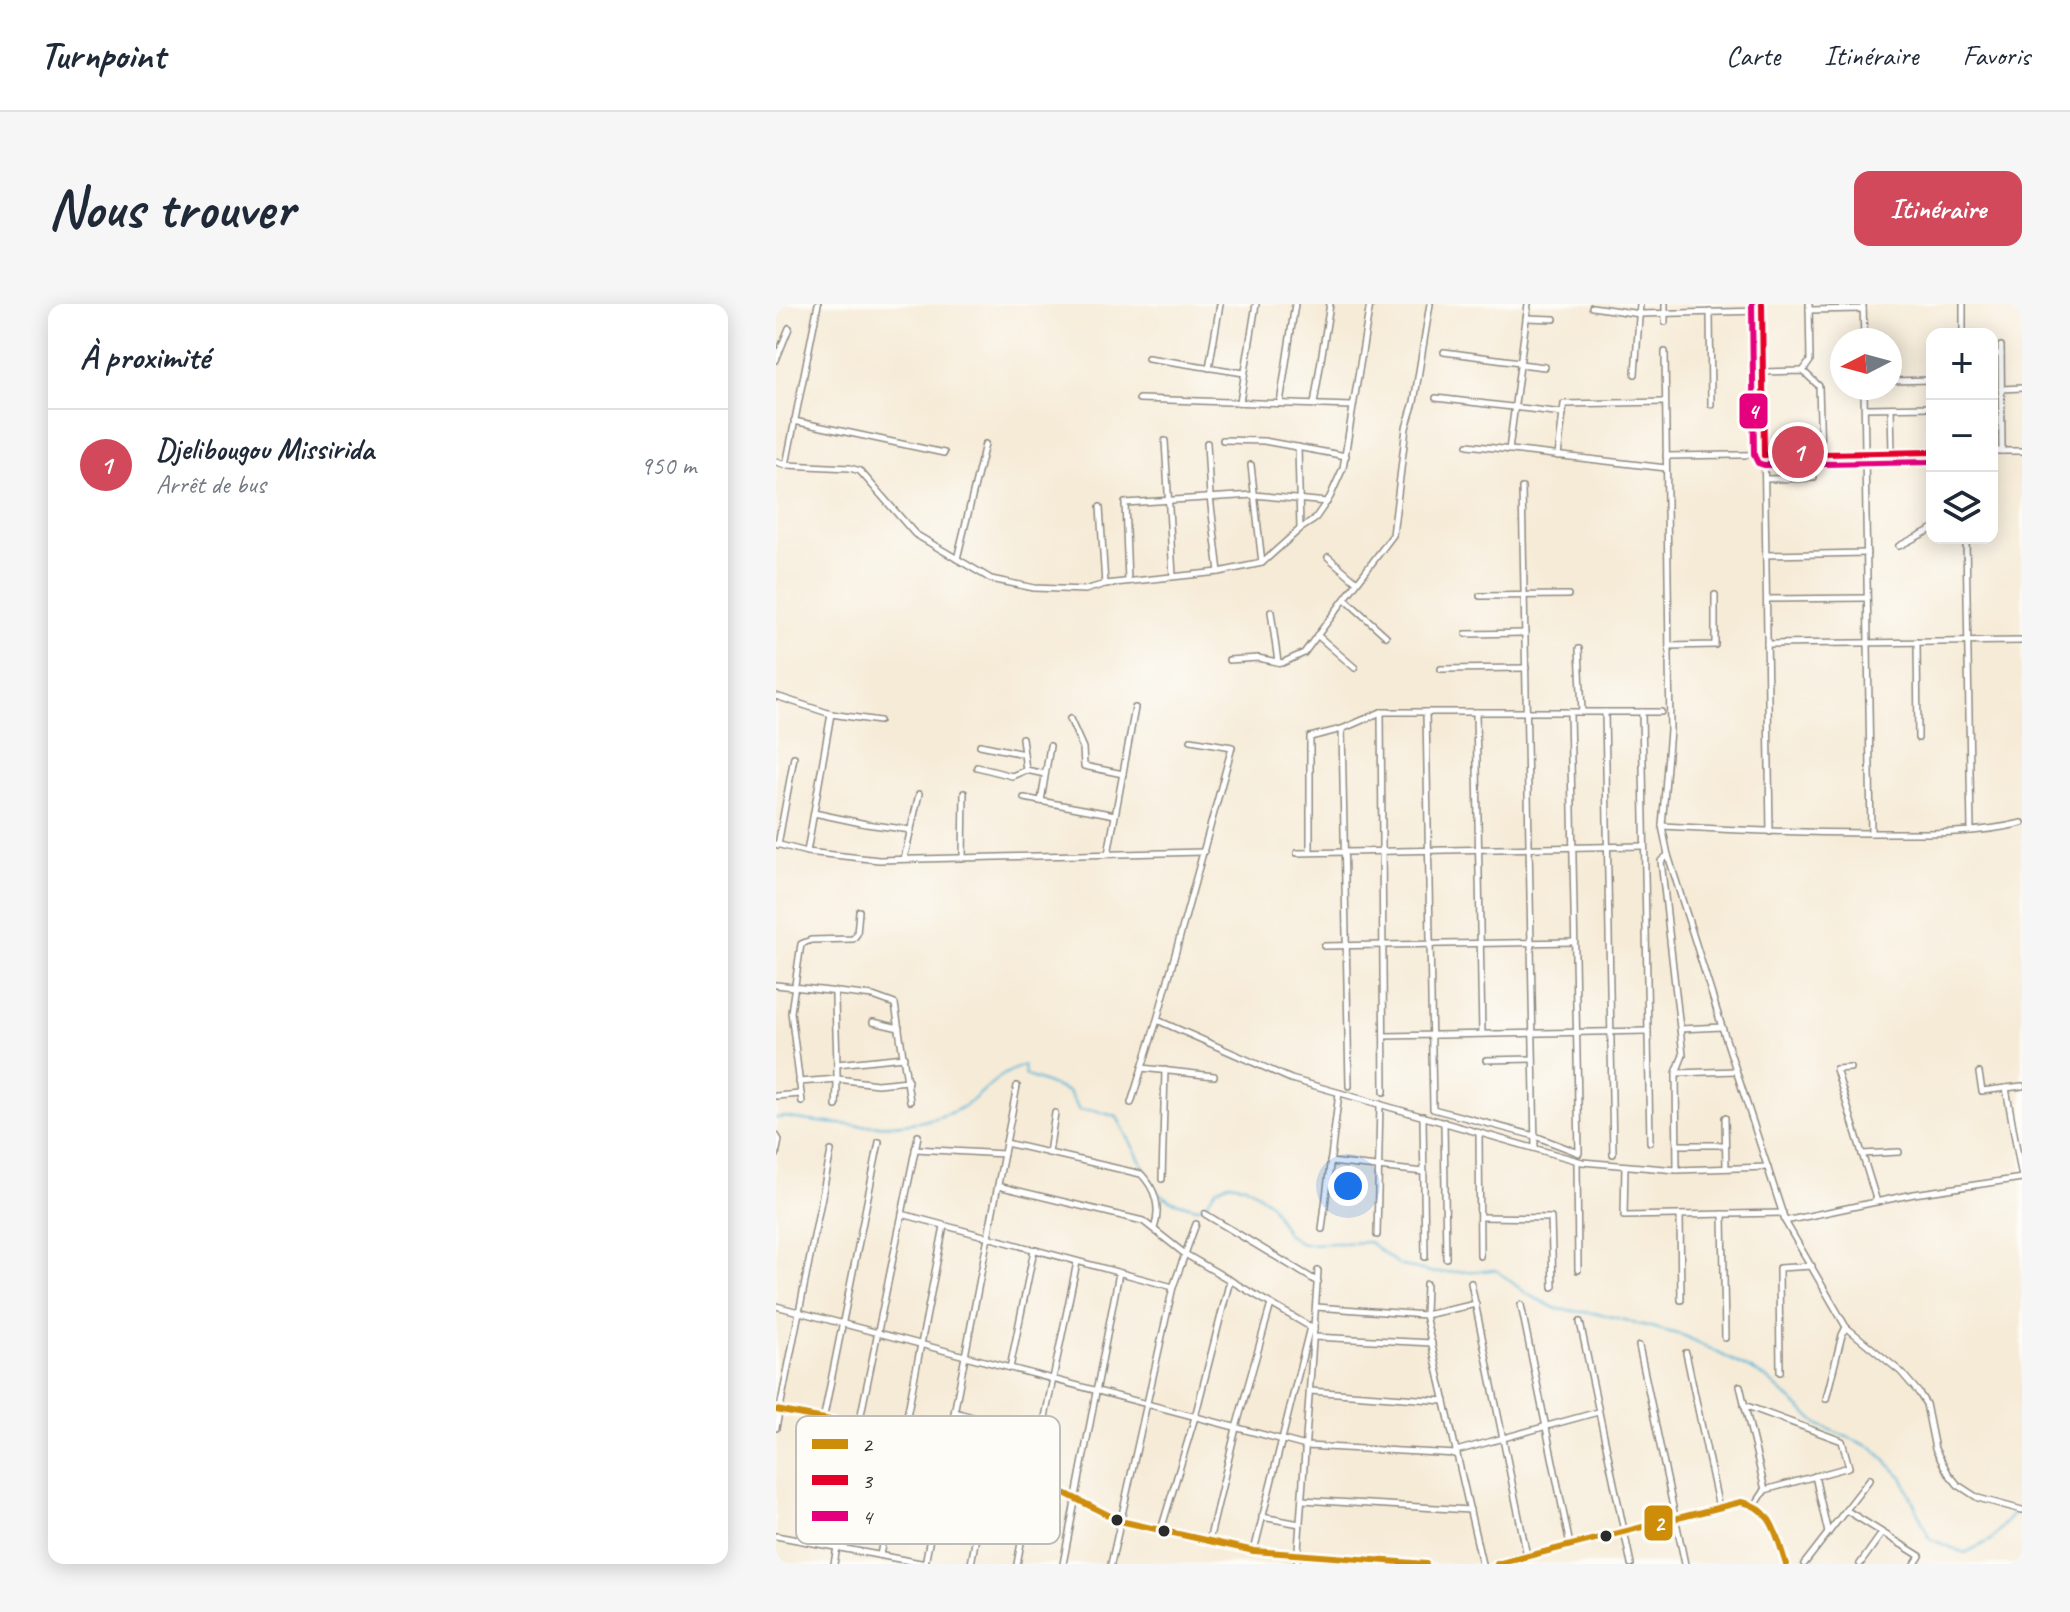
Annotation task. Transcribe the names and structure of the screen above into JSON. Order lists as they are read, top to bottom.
{
  "lines": ["transit line 3", "transit line 4", "transit line 2"],
  "legend": ["2", "3", "4"],
  "north": "left",
  "page": {
    "header": "Turnpoint",
    "nav": ["Carte", "Itinéraire", "Favoris"],
    "buttons": "Itinéraire",
    "title": "Nous trouver",
    "heading": "À proximité",
    "map_buttons": ["+", "−"],
    "list": [
      {
        "mark": "1",
        "name": "Djelibougou Missirida",
        "note": "Arrêt de bus",
        "value": "950 m"
      }
    ],
    "pins": "1"
  }
}
